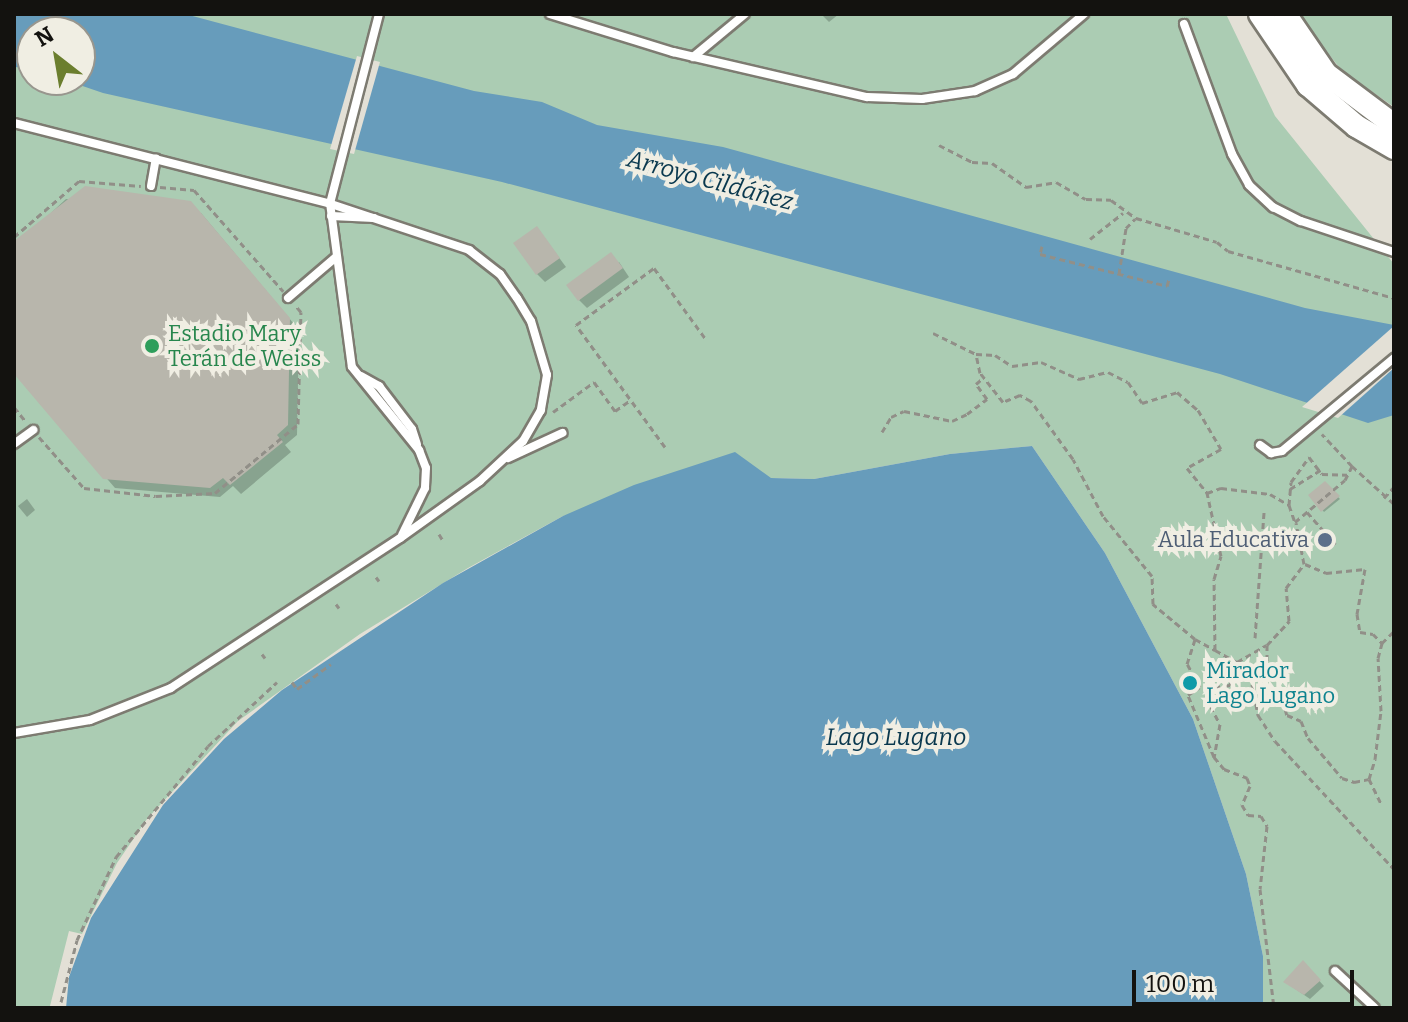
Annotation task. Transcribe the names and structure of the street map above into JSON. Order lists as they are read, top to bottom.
{
  "water": ["Arroyo Cildáñez", "Lago Lugano"],
  "places": ["Estadio Mary Terán de Weiss", "Aula Educativa", "Mirador Lago Lugano"],
  "scale_bar": "100 m",
  "north": "top left"
}
